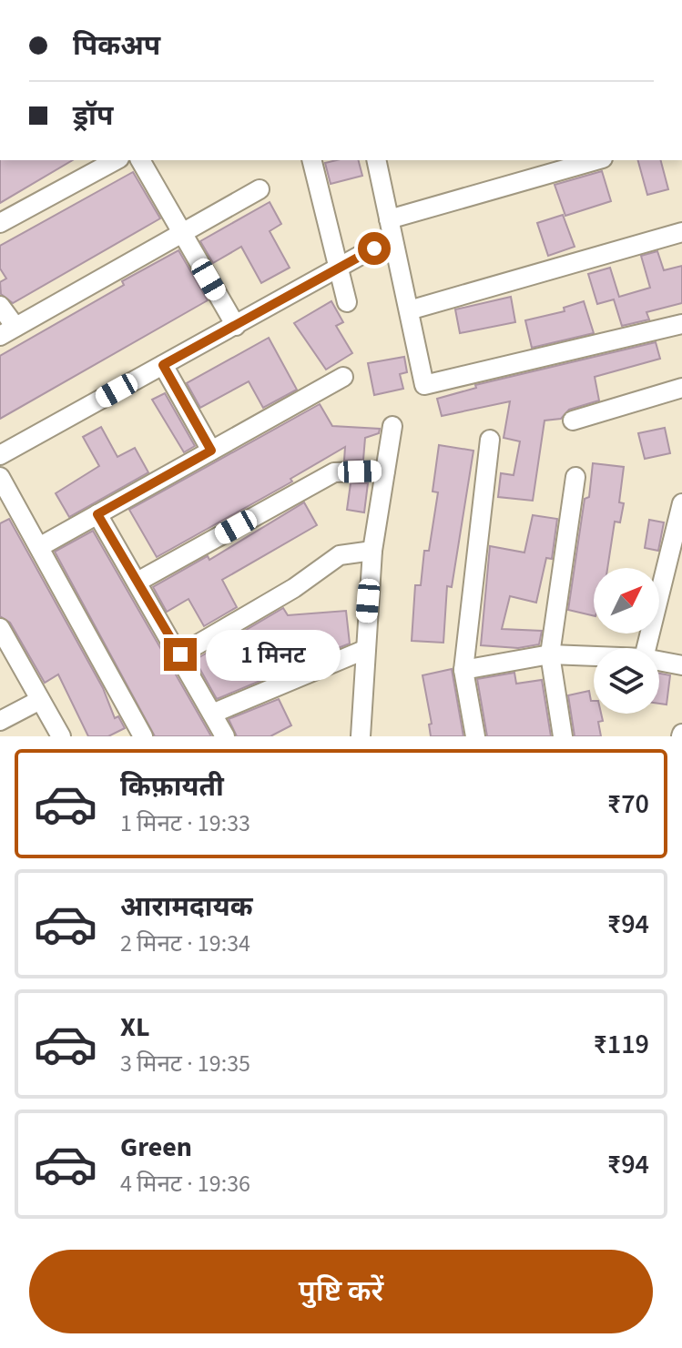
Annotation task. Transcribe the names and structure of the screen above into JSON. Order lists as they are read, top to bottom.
{
  "north": "top right",
  "page": {
    "banner": ["पिकअप", "ड्रॉप"],
    "bubble": "1 मिनट",
    "list": [
      {
        "name": "किफ़ायती",
        "note": "1 मिनट · 19:33",
        "value": "₹70"
      },
      {
        "name": "आरामदायक",
        "note": "2 मिनट · 19:34",
        "value": "₹94"
      },
      {
        "name": "XL",
        "note": "3 मिनट · 19:35",
        "value": "₹119"
      },
      {
        "name": "Green",
        "note": "4 मिनट · 19:36",
        "value": "₹94"
      }
    ],
    "buttons": "पुष्टि करें"
  }
}
